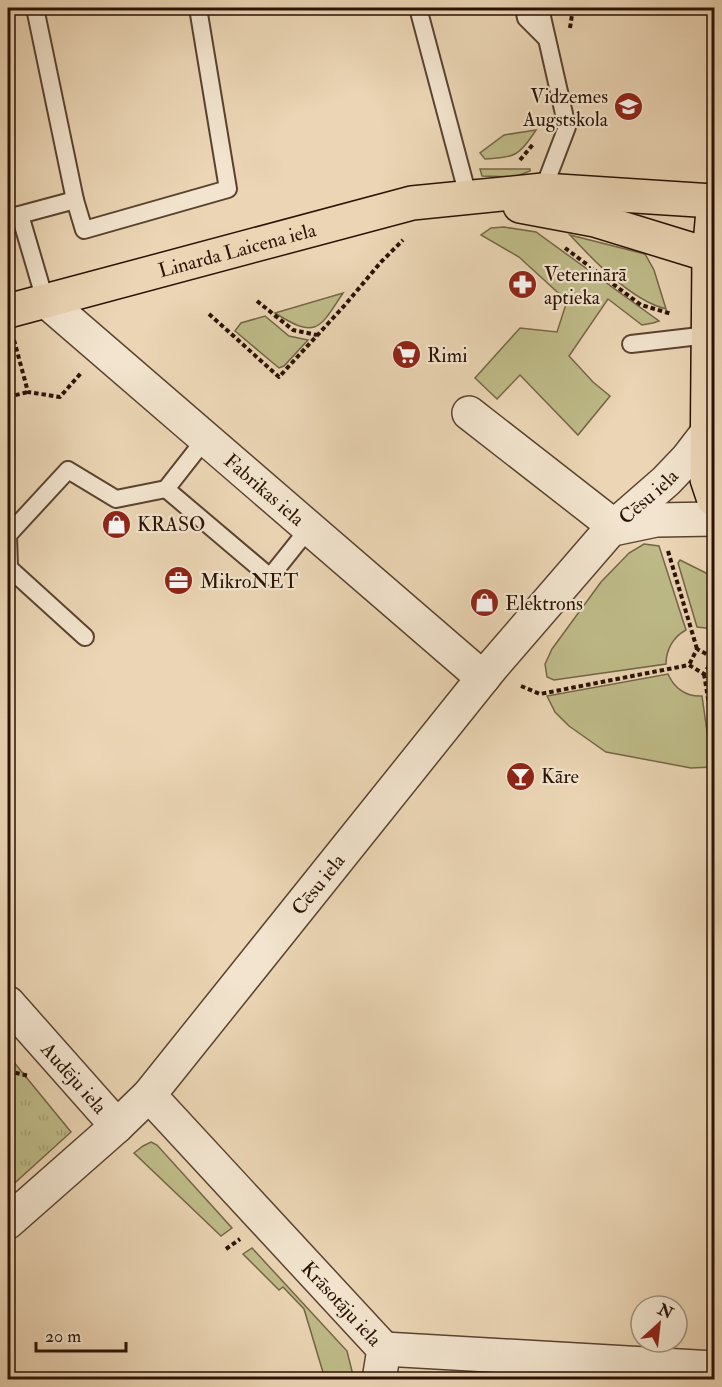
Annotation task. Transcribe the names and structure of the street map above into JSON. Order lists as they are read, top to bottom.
{
  "streets": {
    "main road": ["Linarda Laicena iela", "Cēsu iela"],
    "street": ["Fabrikas iela", "Audēju iela", "Krāsotāju iela"]
  },
  "crossings": [
    ["Linarda Laicena iela", "Fabrikas iela"],
    ["Linarda Laicena iela", "Cēsu iela"],
    ["Fabrikas iela", "Cēsu iela"],
    ["Cēsu iela", "Audēju iela"],
    ["Cēsu iela", "Krāsotāju iela"]
  ],
  "places": {
    "school or university": ["Vidzemes Augstskola"],
    "pharmacy": ["Veterinārā aptieka"],
    "supermarket": ["Rimi"],
    "shop": ["KRASO", "Elektrons"],
    "office": ["MikroNET"],
    "bar": ["Kāre"]
  },
  "scale_bar": "20 m",
  "north": "top right"
}
